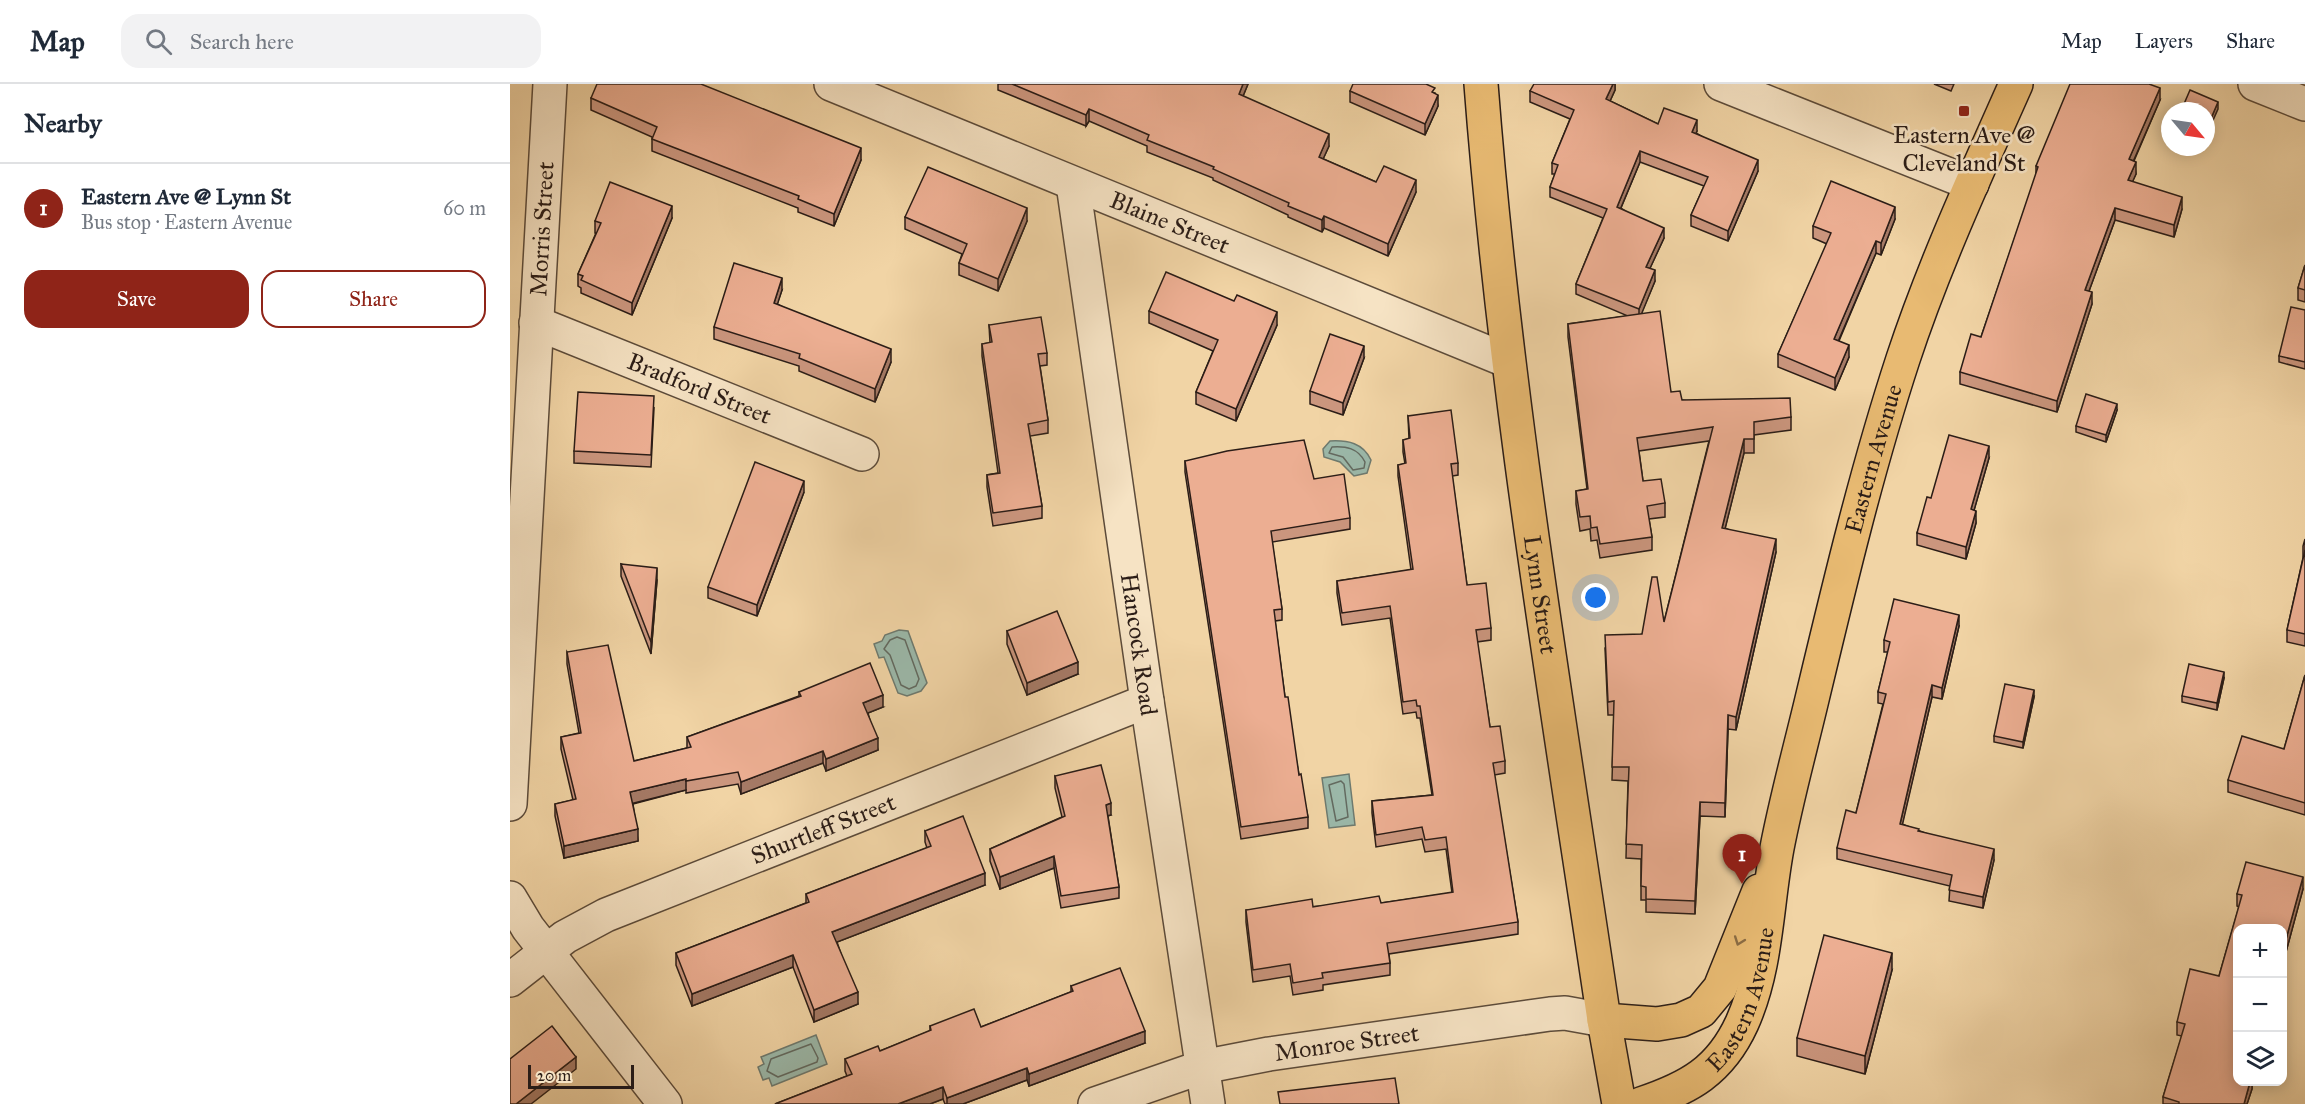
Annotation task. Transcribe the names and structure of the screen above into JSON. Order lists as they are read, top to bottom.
{
  "streets": {
    "main road": ["Eastern Avenue", "Lynn Street"],
    "street": [
      "Blaine Street",
      "Morris Street",
      "Bradford Street",
      "Hancock Road",
      "Shurtleff Street",
      "Monroe Street"
    ]
  },
  "crossings": [
    ["Blaine Street", "Lynn Street"],
    ["Blaine Street", "Hancock Road"],
    ["Morris Street", "Bradford Street"],
    ["Eastern Avenue", "Lynn Street"],
    ["Eastern Avenue", "Monroe Street"],
    ["Lynn Street", "Monroe Street"],
    ["Hancock Road", "Shurtleff Street"],
    ["Hancock Road", "Monroe Street"]
  ],
  "places": {
    "transit": ["Eastern Ave @ Cleveland St"]
  },
  "scale_bar": "20 m",
  "north": "bottom right",
  "page": {
    "header": "Map",
    "search": "Search here",
    "nav": ["Map", "Layers", "Share"],
    "heading": "Nearby",
    "list": [
      {
        "mark": "1",
        "name": "Eastern Ave @ Lynn St",
        "note": "Bus stop · Eastern Avenue",
        "value": "60 m"
      }
    ],
    "buttons": ["Save", "Share"],
    "pins": "1",
    "map_buttons": ["+", "−"],
    "scale": "20 m"
  }
}
